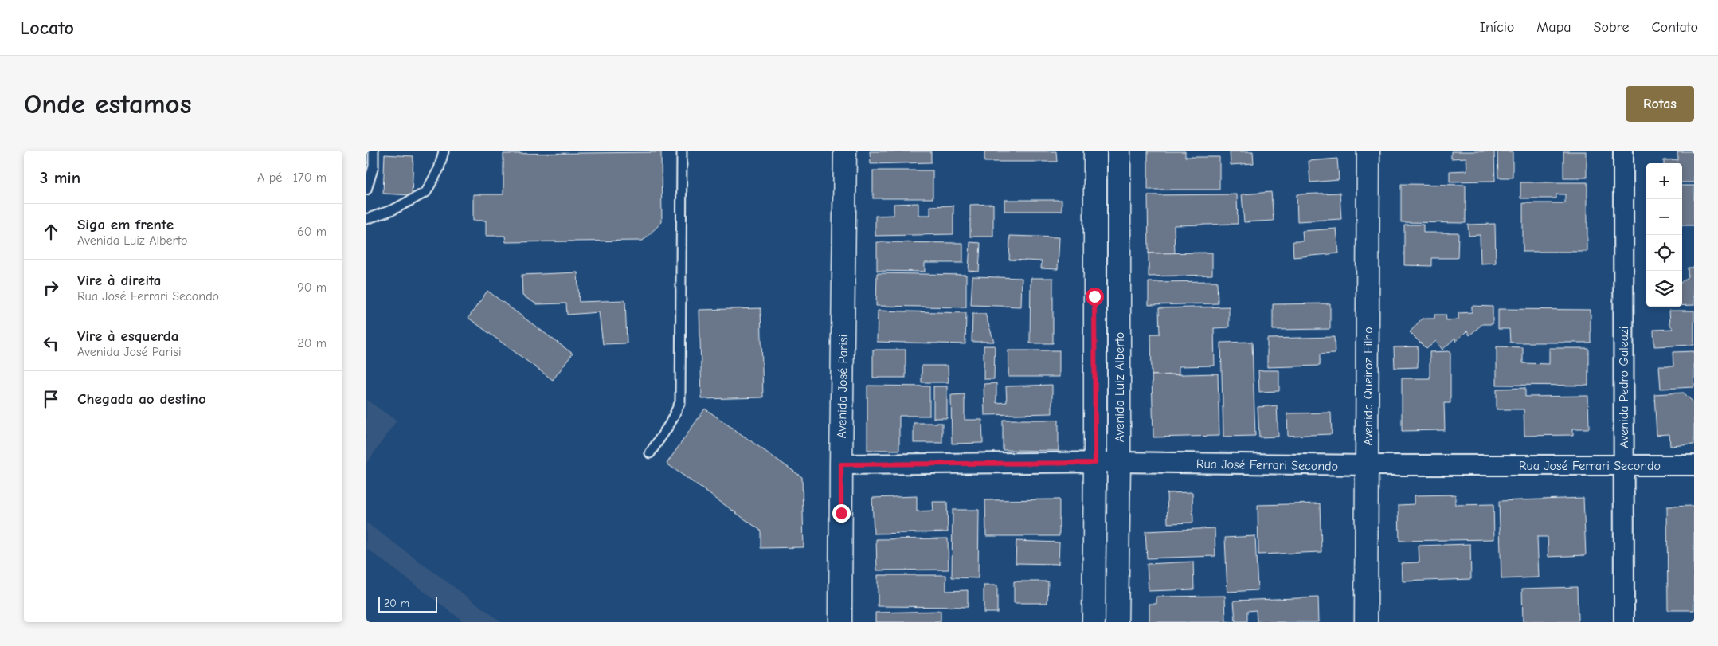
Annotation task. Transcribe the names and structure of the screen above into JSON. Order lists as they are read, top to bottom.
{
  "streets": {
    "street": [
      "Avenida José Parisi",
      "Avenida Queiroz Filho",
      "Avenida Luiz Alberto",
      "Avenida Pedro Galeazi",
      "Rua José Ferrari Secondo"
    ]
  },
  "crossings": [
    ["Avenida José Parisi", "Rua José Ferrari Secondo"],
    ["Avenida Queiroz Filho", "Rua José Ferrari Secondo"],
    ["Avenida Luiz Alberto", "Rua José Ferrari Secondo"],
    ["Avenida Pedro Galeazi", "Rua José Ferrari Secondo"]
  ],
  "scale_bar": "20 m",
  "page": {
    "header": "Locato",
    "nav": [
      "Início",
      "Mapa",
      "Sobre",
      "Contato"
    ],
    "buttons": "Rotas",
    "title": "Onde estamos",
    "heading": ["3 min", "A pé · 170 m"],
    "map_buttons": ["+", "−"],
    "list": [
      ["Siga em frente", "Avenida Luiz Alberto", "60 m"],
      ["Vire à direita", "Rua José Ferrari Secondo", "90 m"],
      ["Vire à esquerda", "Avenida José Parisi", "20 m"],
      "Chegada ao destino"
    ],
    "scale": "20 m"
  }
}
